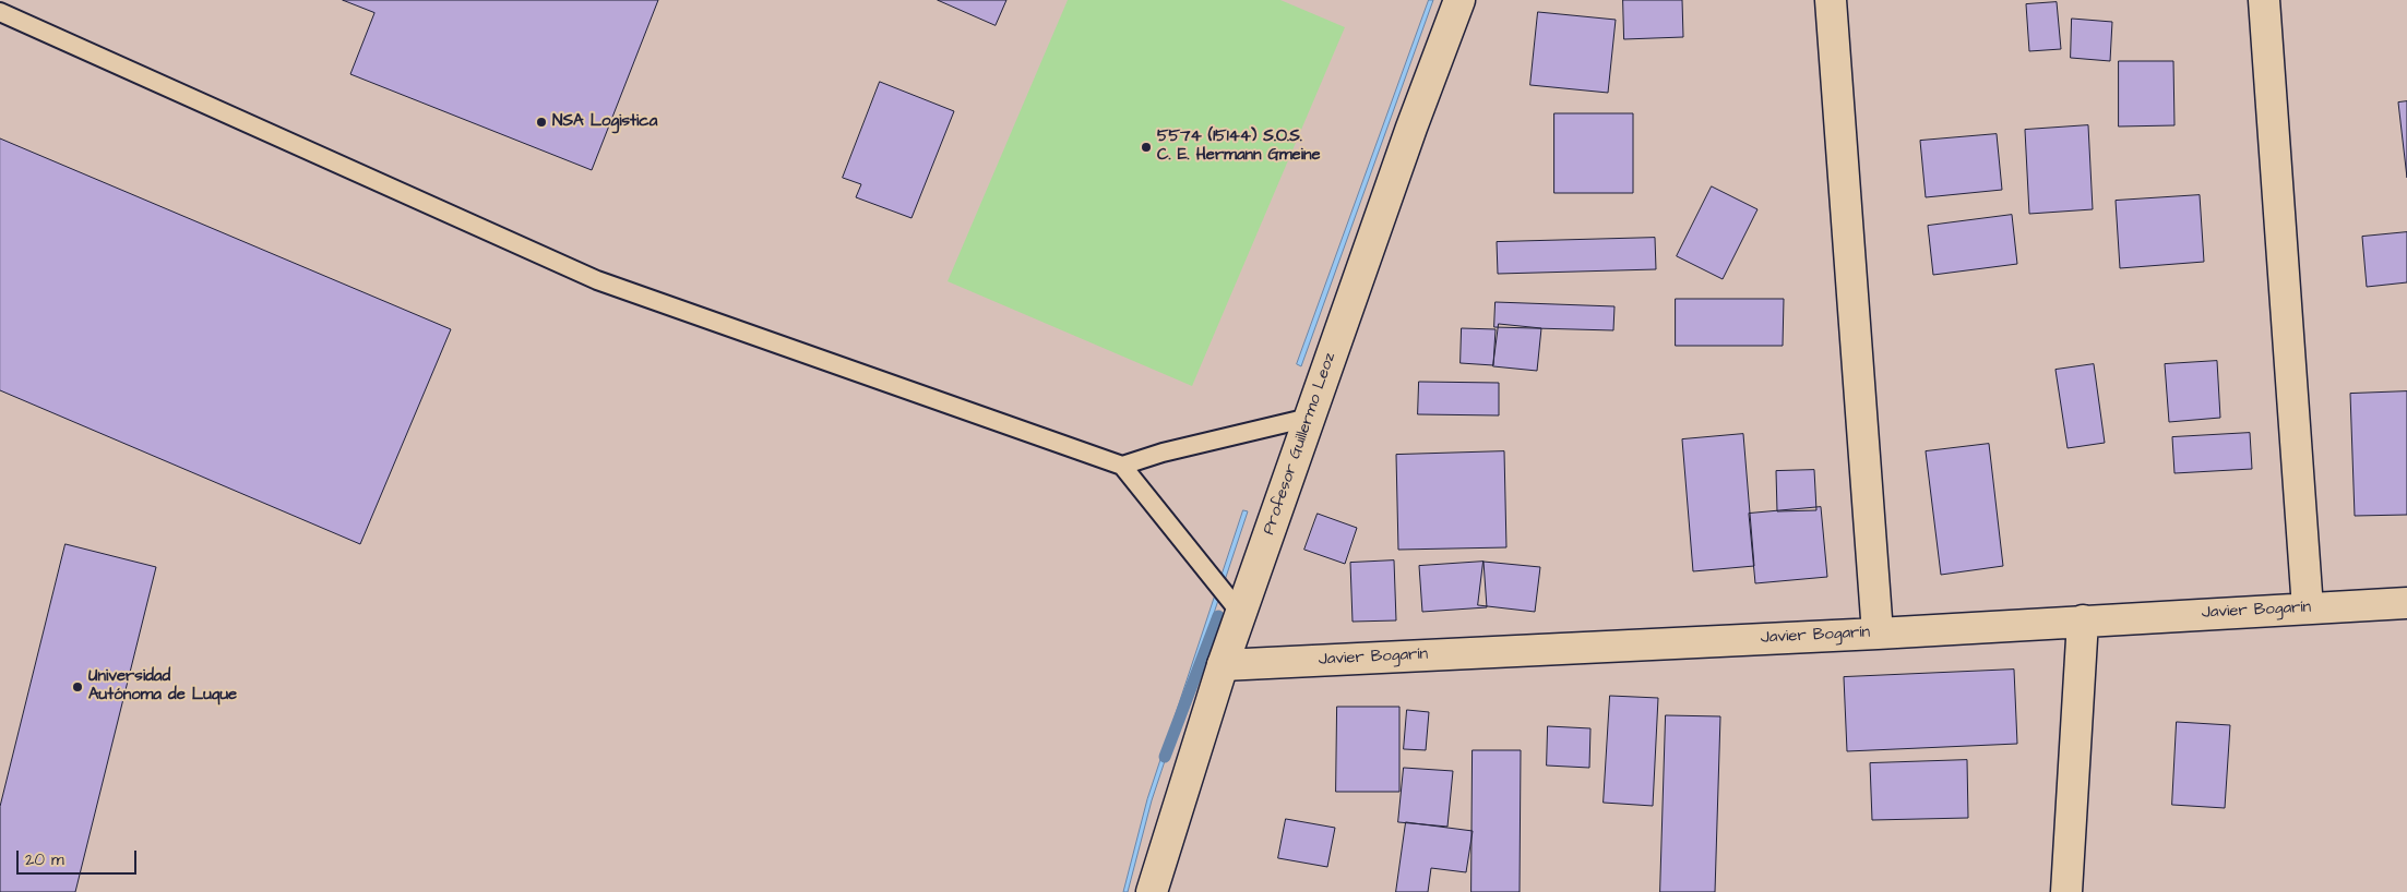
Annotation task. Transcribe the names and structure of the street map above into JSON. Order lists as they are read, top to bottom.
{
  "streets": {
    "street": ["Profesor Guillermo Leoz", "Javier Bogarín"]
  },
  "crossings": [
    ["Profesor Guillermo Leoz", "Javier Bogarín"]
  ],
  "places": ["NSA Logistica", "5574 (15144) S.O.S. C. E. Hermann Gmeine", "Universidad Autónoma de Luque"],
  "scale_bar": "20 m"
}
